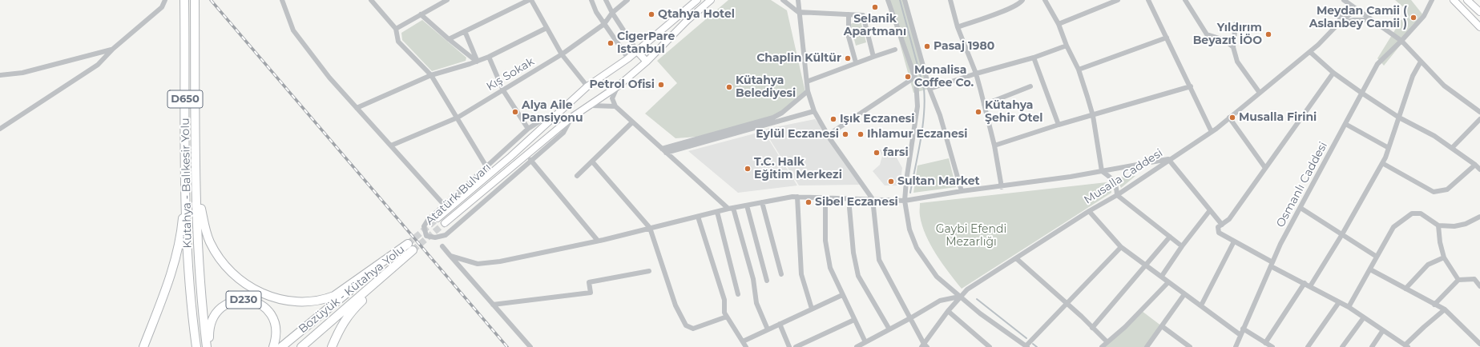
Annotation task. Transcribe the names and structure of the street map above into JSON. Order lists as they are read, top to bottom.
{
  "streets": {
    "highway": [
      "D650",
      "Kütahya - Balıkesir Yolu",
      "Bozüyük - Kütahya Yolu",
      "D230"
    ],
    "main road": ["Atatürk Bulvarı"],
    "street": ["Kış Sokak", "Musalla Caddesi", "Osmanlı Caddesi"]
  },
  "crossings": [
    ["D650", "Kütahya - Balıkesir Yolu"]
  ],
  "parks": ["Gaybi Efendi Mezarlığı"],
  "places": [
    "Selanik Apartmanı",
    "Qtahya Hotel",
    "Meydan Camii ( Aslanbey Camii )",
    "Yıldırım Beyazıt İÖO",
    "CigerPare Istanbul",
    "Pasaj 1980",
    "Chaplin Kültür",
    "Monalisa Coffee Co.",
    "Petrol Ofisi",
    "Kütahya Belediyesi",
    "Alya Aile Pansiyonu",
    "Kütahya Şehir Otel",
    "Musalla Firini",
    "Işık Eczanesi",
    "Eylül Eczanesi",
    "Ihlamur Eczanesi",
    "farsi",
    "T.C. Halk Eğitim Merkezi",
    "Sultan Market",
    "Sibel Eczanesi"
  ]
}
